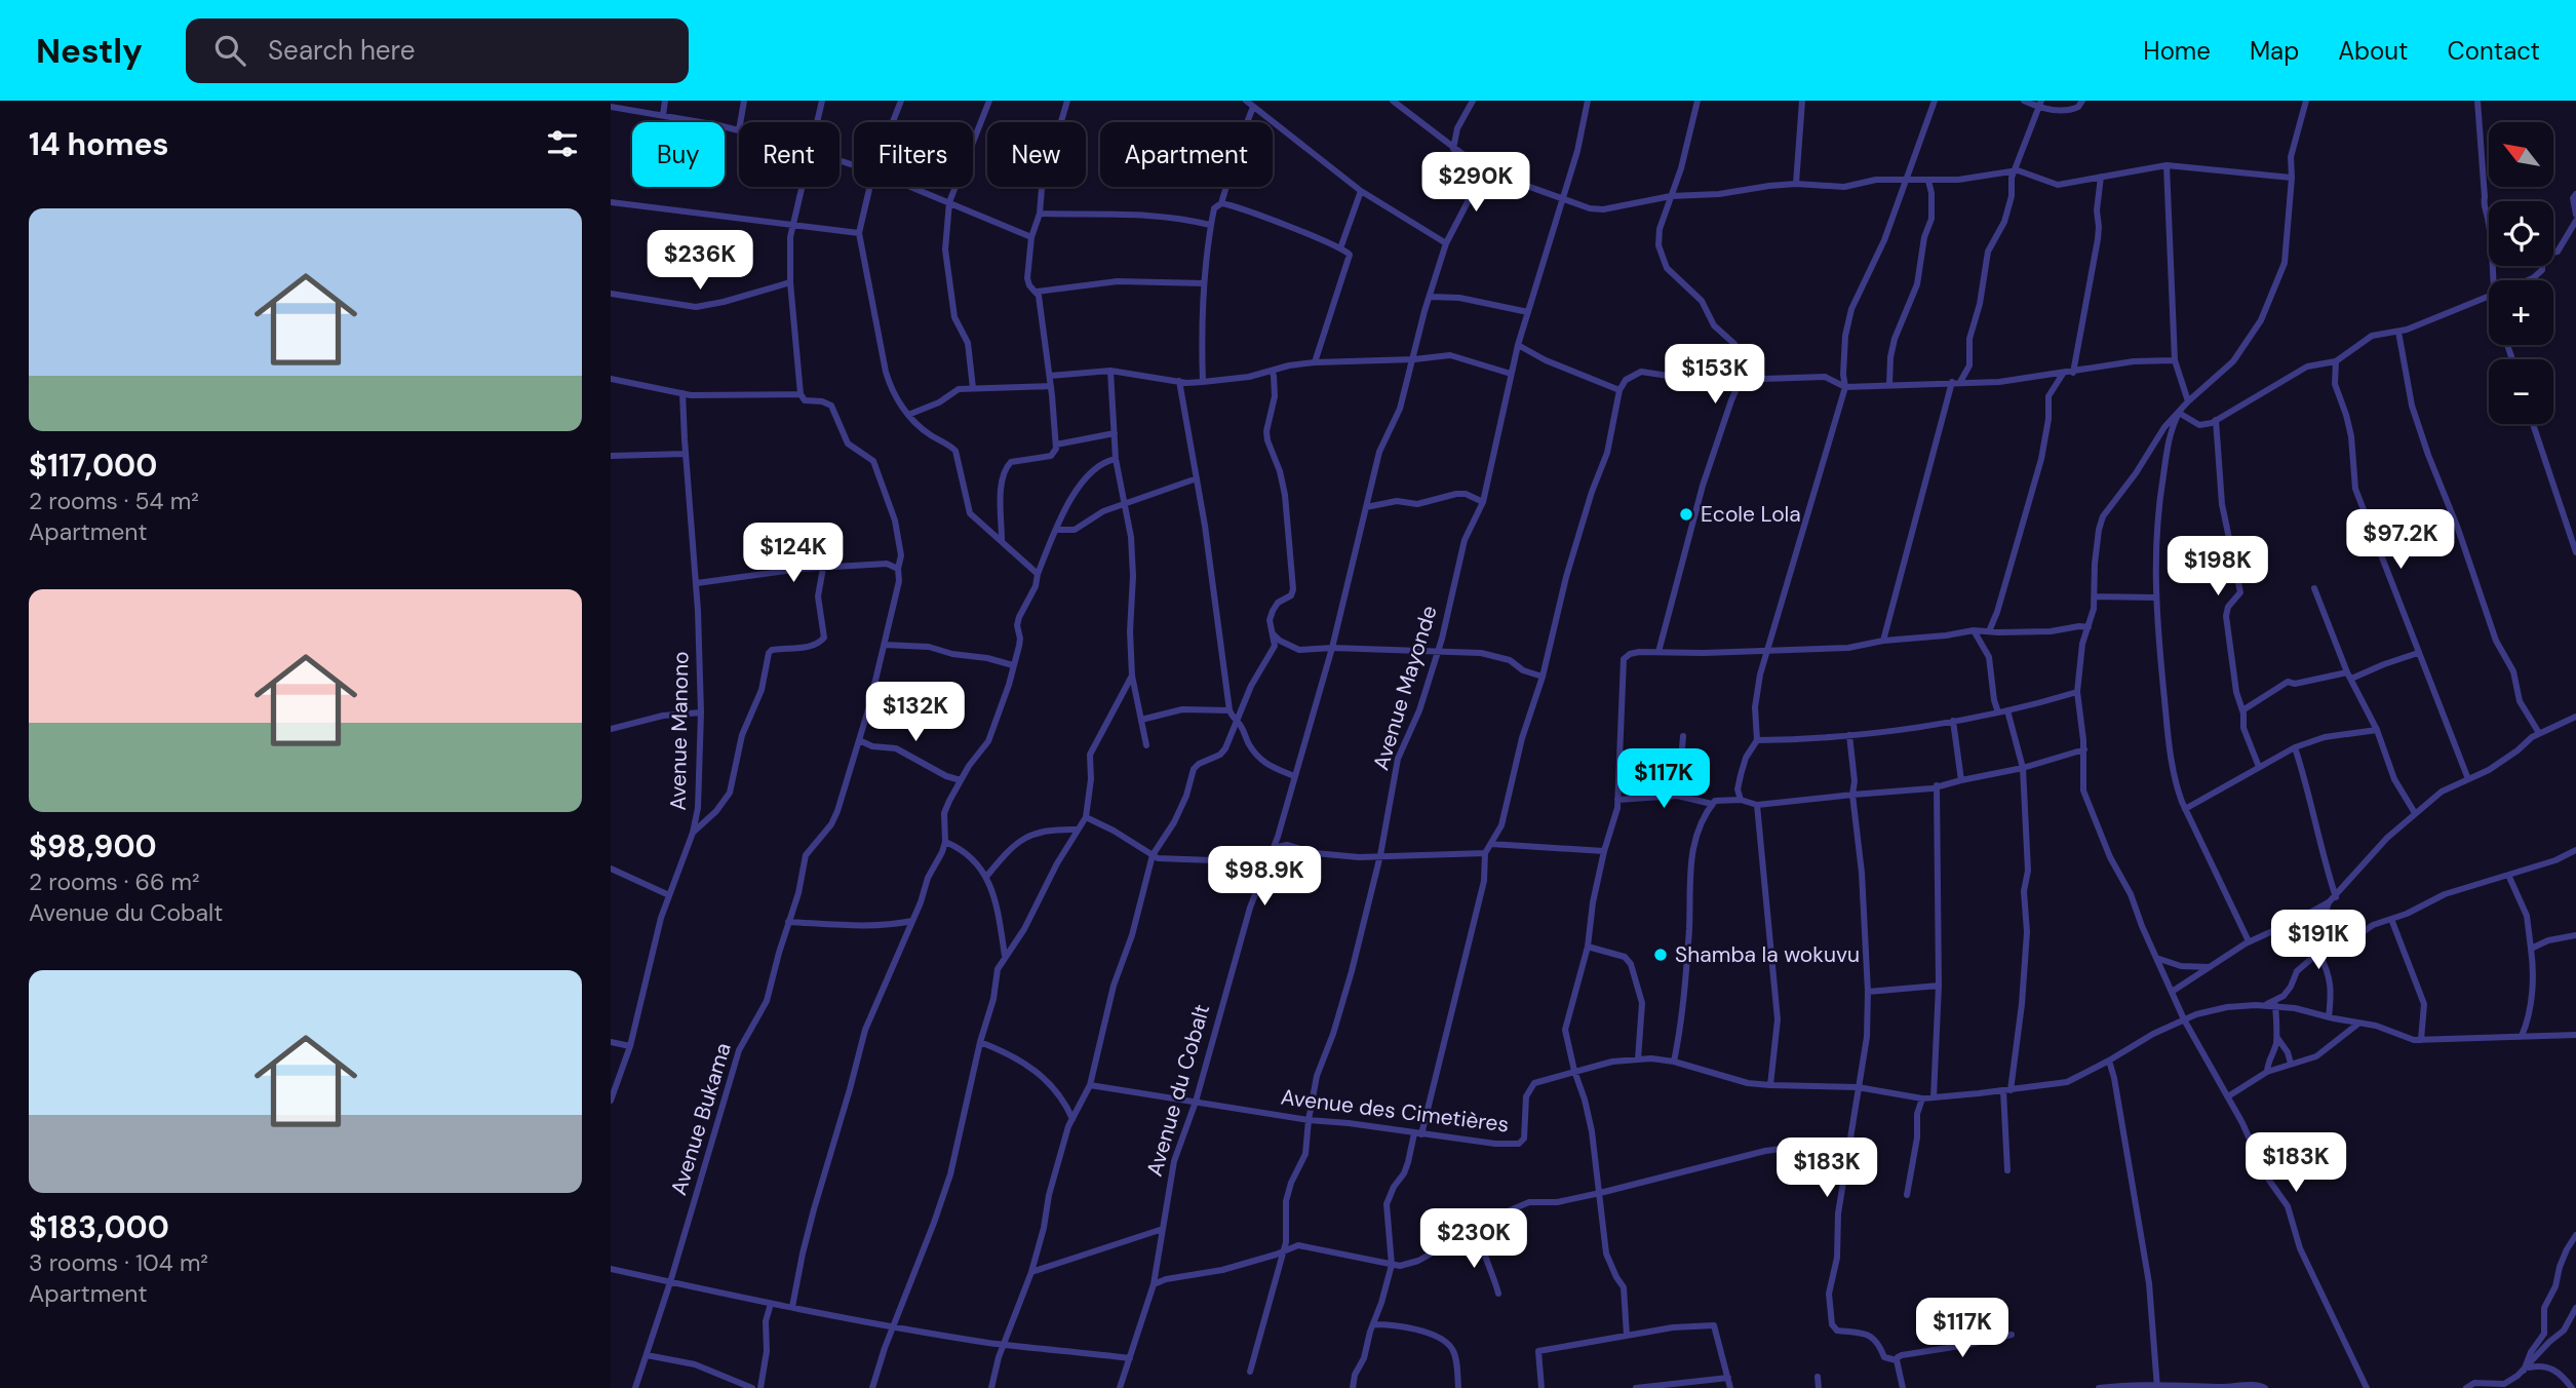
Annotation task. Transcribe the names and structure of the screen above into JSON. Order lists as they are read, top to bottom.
{
  "streets": {
    "street": [
      "Avenue Mayonde",
      "Avenue Manono",
      "Avenue du Cobalt",
      "Avenue des Cimetières",
      "Avenue Bukama"
    ]
  },
  "crossings": [
    ["Avenue Mayonde", "Avenue des Cimetières"],
    ["Avenue du Cobalt", "Avenue des Cimetières"]
  ],
  "places": ["Ecole Lola", "Shamba la wokuvu"],
  "north": "top left",
  "page": {
    "header": "Nestly",
    "search": "Search here",
    "nav": [
      "Home",
      "Map",
      "About",
      "Contact"
    ],
    "heading": "14 homes",
    "map_buttons": ["+", "−"],
    "chip": [
      "Buy",
      "Rent",
      "Filters",
      "New",
      "Apartment"
    ],
    "price": [
      "$290K",
      "$236K",
      "$153K",
      "$97.2K",
      "$124K",
      "$198K",
      "$132K",
      "$117K",
      "$98.9K",
      "$191K",
      "$183K",
      "$183K",
      "$230K",
      "$117K"
    ],
    "list": [
      {
        "name": "$117,000",
        "note": "2 rooms · 54 m² · Apartment"
      },
      {
        "name": "$98,900",
        "note": "2 rooms · 66 m² · Avenue du Cobalt"
      },
      {
        "name": "$183,000",
        "note": "3 rooms · 104 m² · Apartment"
      }
    ]
  }
}
